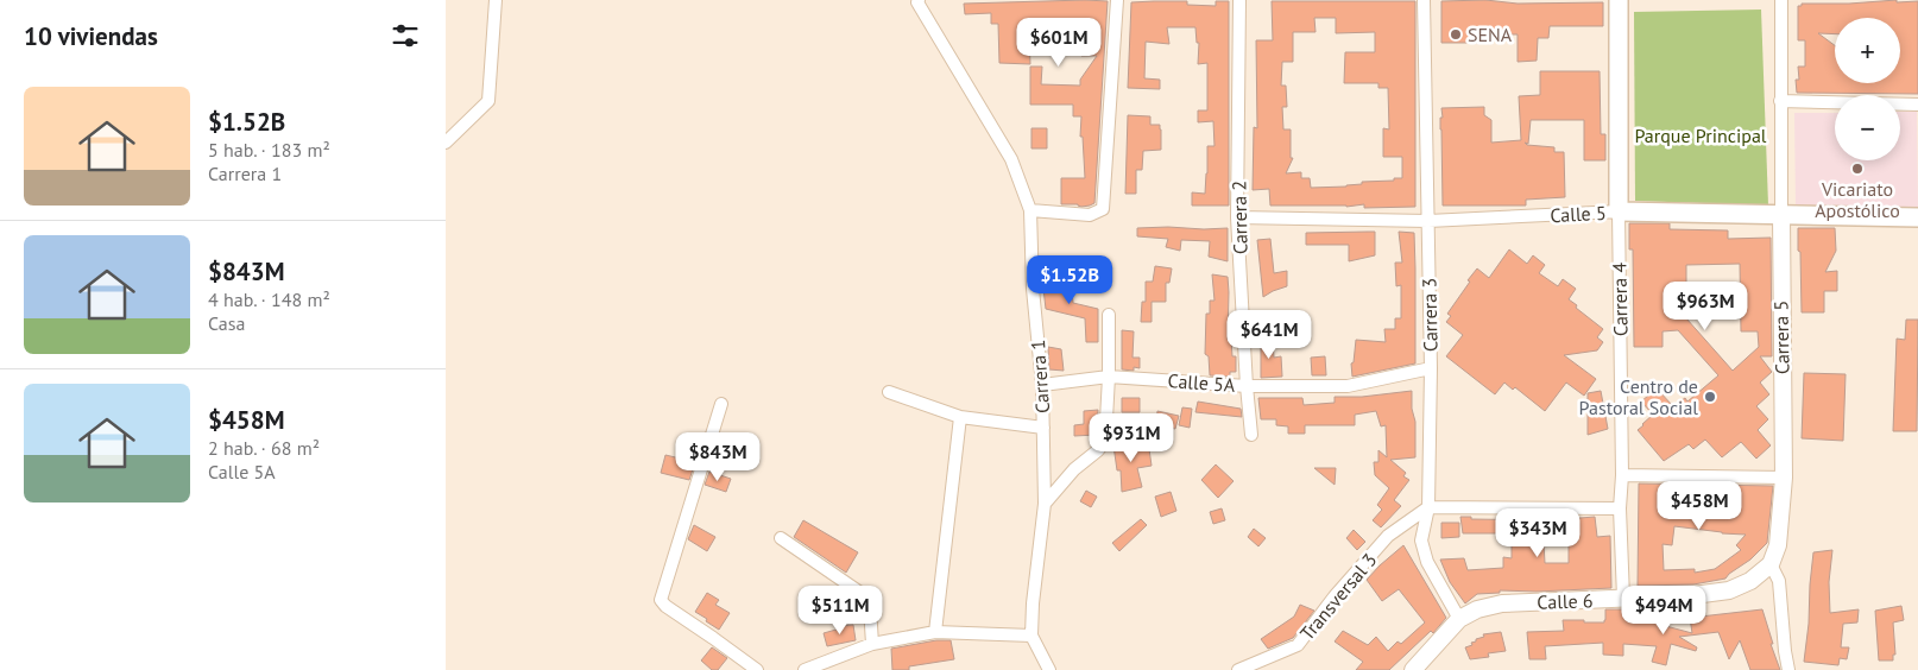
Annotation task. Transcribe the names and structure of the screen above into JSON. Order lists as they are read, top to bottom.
{
  "streets": {
    "main road": [
      "Calle 5",
      "Carrera 4",
      "Carrera 5",
      "Calle 6"
    ],
    "street": [
      "Carrera 2",
      "Carrera 3",
      "Carrera 1",
      "Calle 5A",
      "Transversal 3"
    ]
  },
  "crossings": [
    ["Calle 5", "Carrera 2"],
    ["Calle 5", "Carrera 4"],
    ["Calle 5", "Carrera 3"],
    ["Calle 5", "Carrera 5"],
    ["Carrera 2", "Calle 5A"],
    ["Carrera 4", "Calle 6"],
    ["Carrera 3", "Calle 5A"],
    ["Carrera 3", "Transversal 3"],
    ["Carrera 3", "Calle 6"],
    ["Carrera 5", "Calle 6"],
    ["Carrera 1", "Calle 5A"]
  ],
  "parks": ["Parque Principal"],
  "places": ["SENA", "Vicariato Apostólico", "Centro de Pastoral Social"],
  "page": {
    "heading": "10 viviendas",
    "map_buttons": ["+", "−"],
    "price": [
      "$601M",
      "$1.52B",
      "$963M",
      "$641M",
      "$931M",
      "$843M",
      "$458M",
      "$343M",
      "$511M",
      "$494M"
    ],
    "list": [
      {
        "name": "$1.52B",
        "note": "5 hab. · 183 m² · Carrera 1"
      },
      {
        "name": "$843M",
        "note": "4 hab. · 148 m² · Casa"
      },
      {
        "name": "$458M",
        "note": "2 hab. · 68 m² · Calle 5A"
      }
    ]
  }
}
